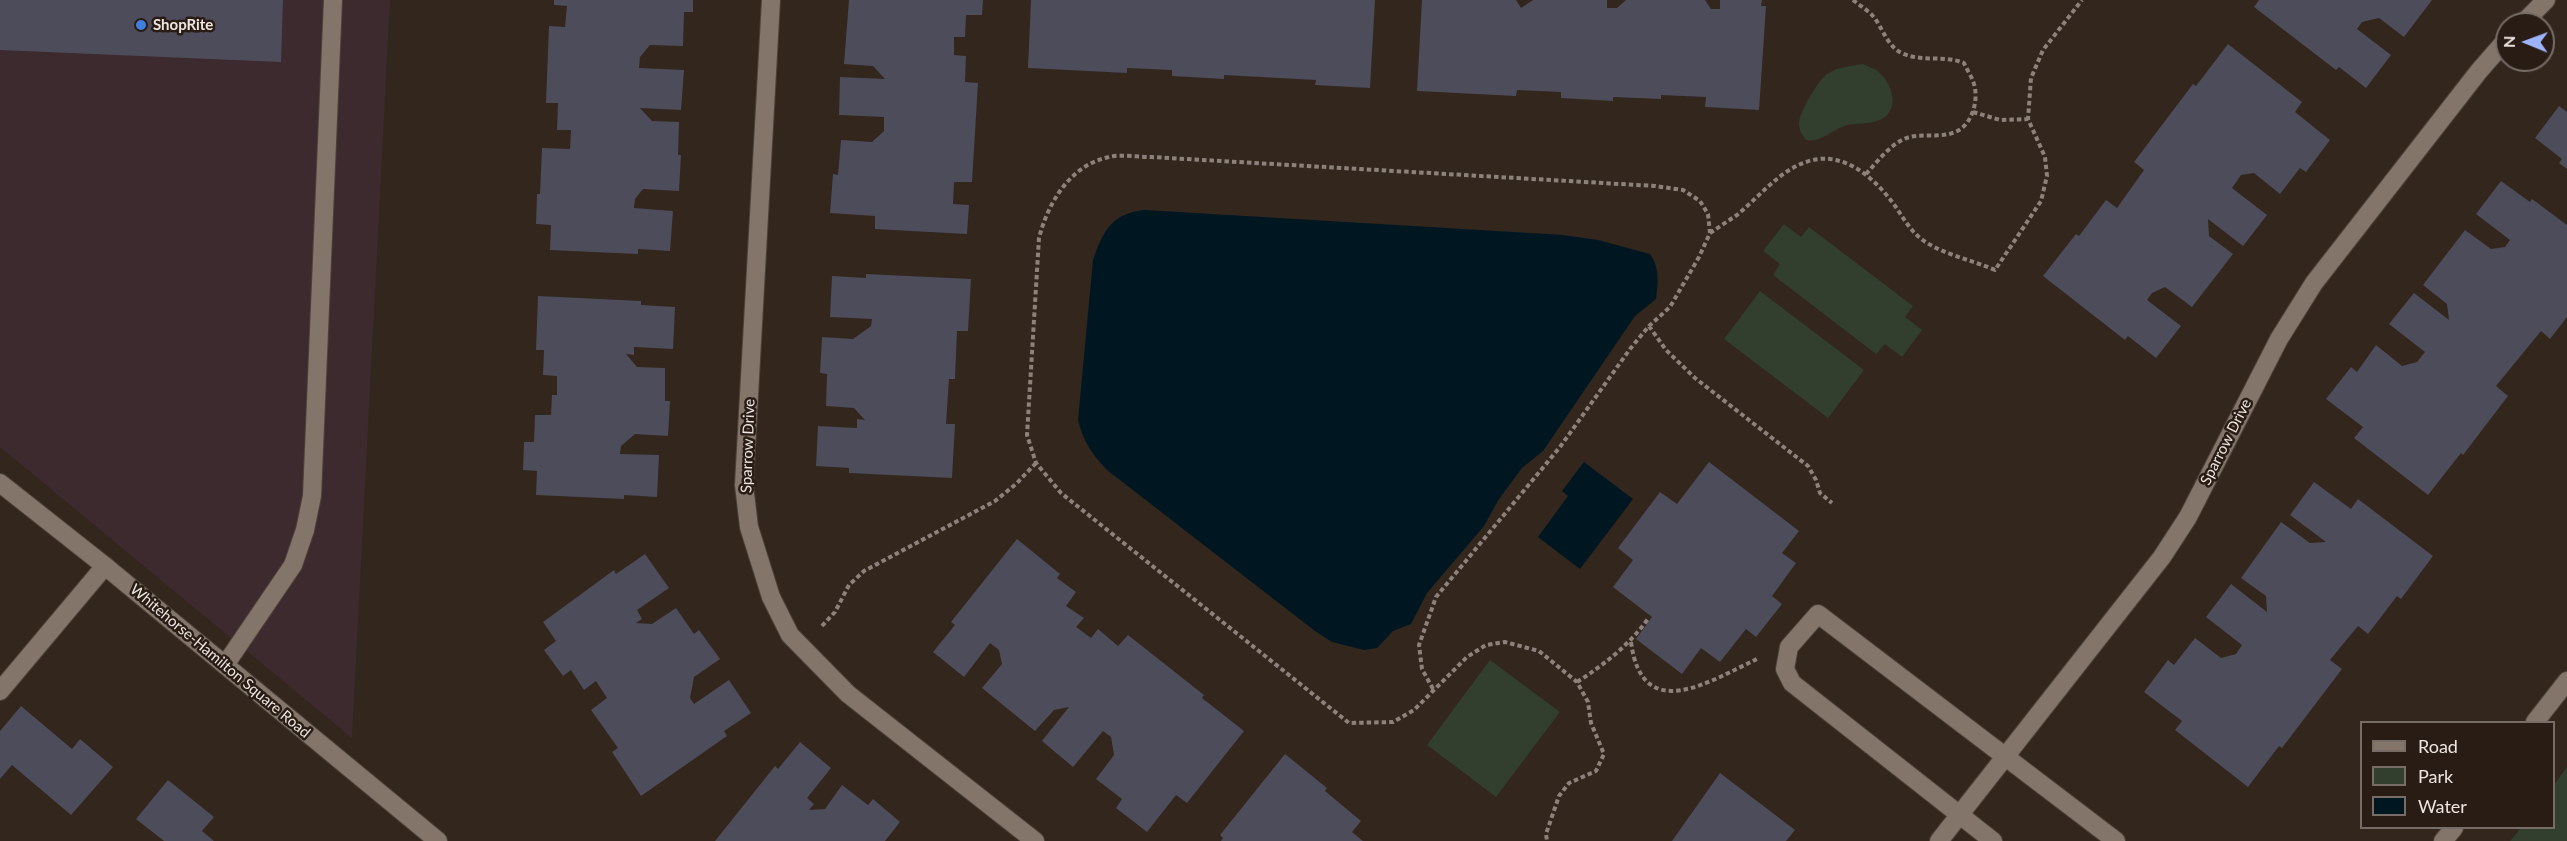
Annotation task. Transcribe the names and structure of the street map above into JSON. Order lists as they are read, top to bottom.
{
  "streets": {
    "street": ["Sparrow Drive", "Whitehorse-Hamilton Square Road"]
  },
  "places": ["ShopRite"],
  "legend": ["Road", "Park", "Water"],
  "north": "left"
}
